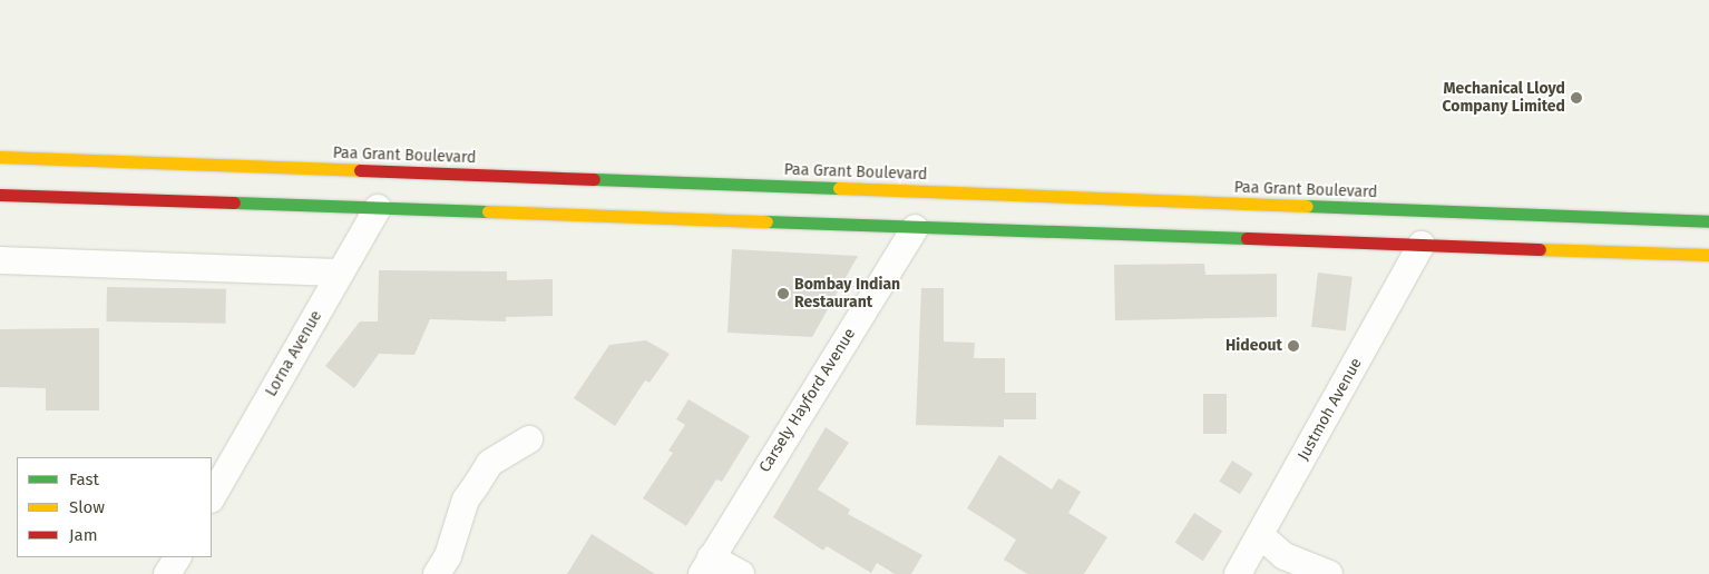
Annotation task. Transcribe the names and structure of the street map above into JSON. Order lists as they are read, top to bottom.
{
  "streets": {
    "main road": ["Paa Grant Boulevard"],
    "street": ["Lorna Avenue", "Carsely Hayford Avenue", "Justmoh Avenue"]
  },
  "places": ["Mechanical Lloyd Company Limited", "Bombay Indian Restaurant", "Hideout"],
  "legend": ["Fast", "Slow", "Jam"]
}
